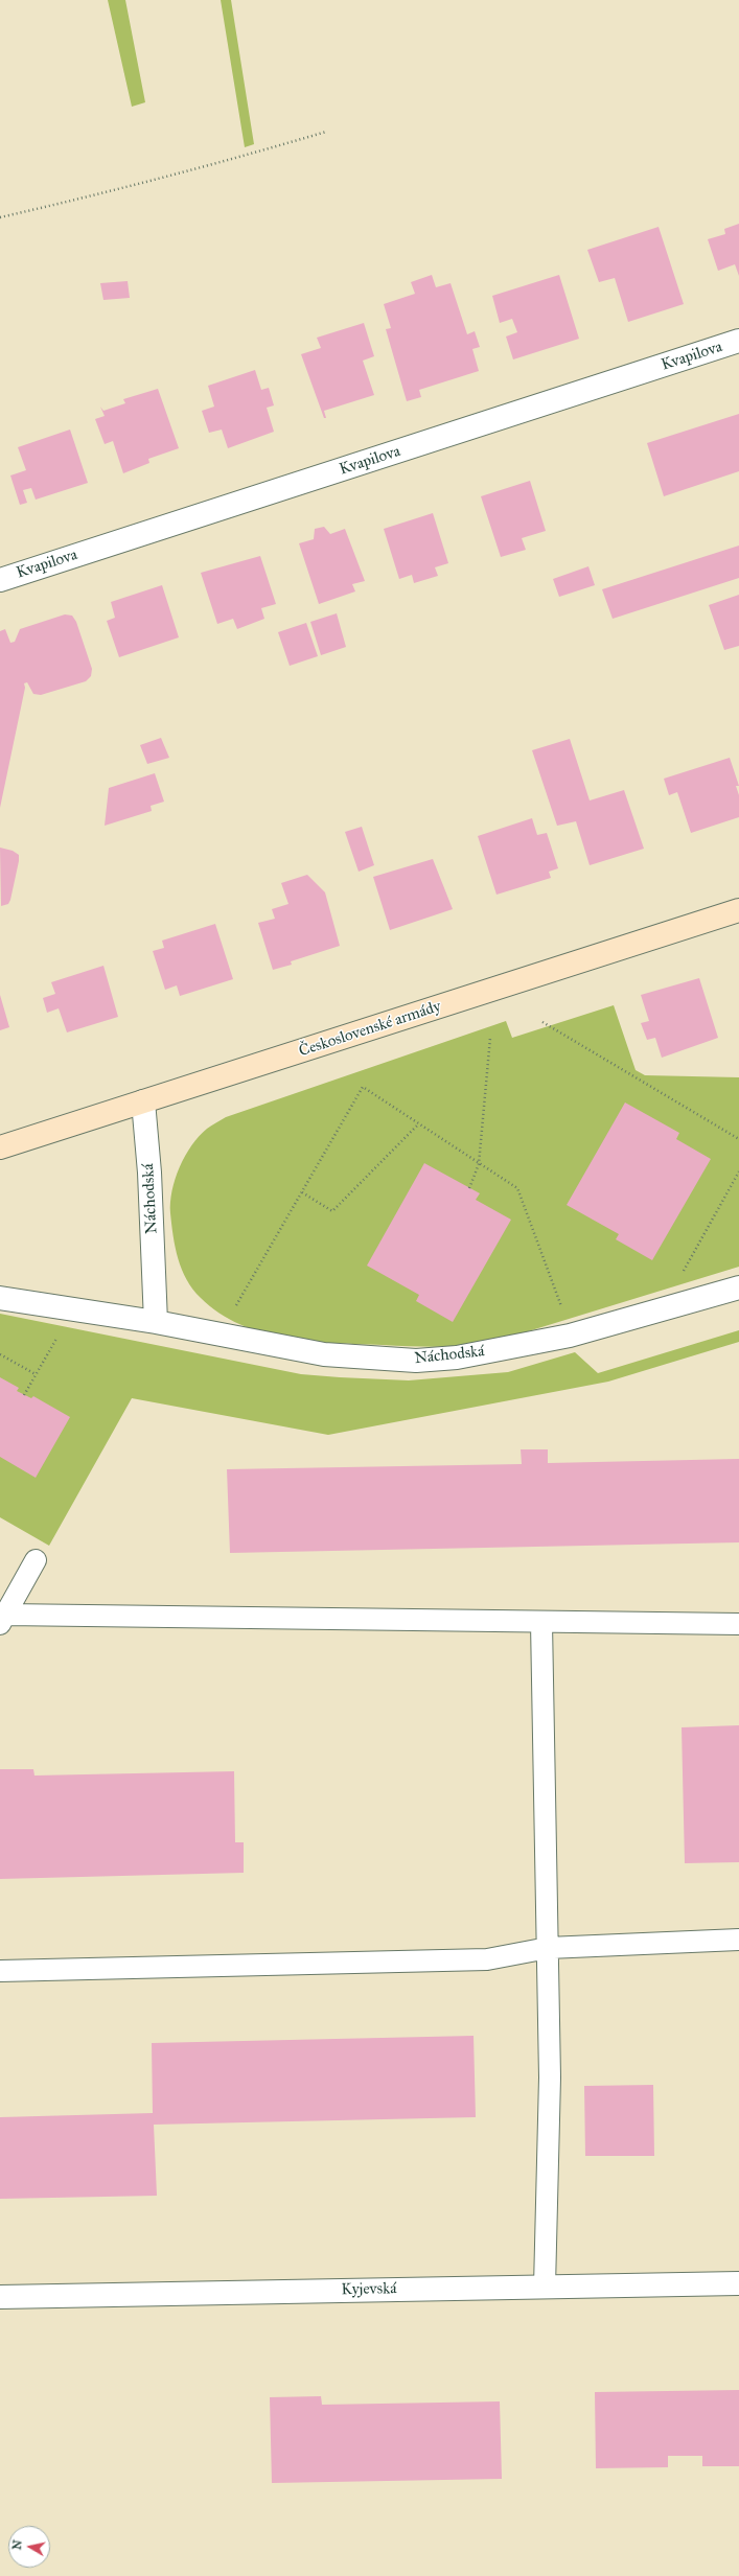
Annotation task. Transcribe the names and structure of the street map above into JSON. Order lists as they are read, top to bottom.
{
  "streets": {
    "main road": ["Československé armády"],
    "street": ["Kvapilova", "Náchodská", "Kyjevská"]
  },
  "crossings": [
    ["Československé armády", "Náchodská"]
  ],
  "north": "left"
}
